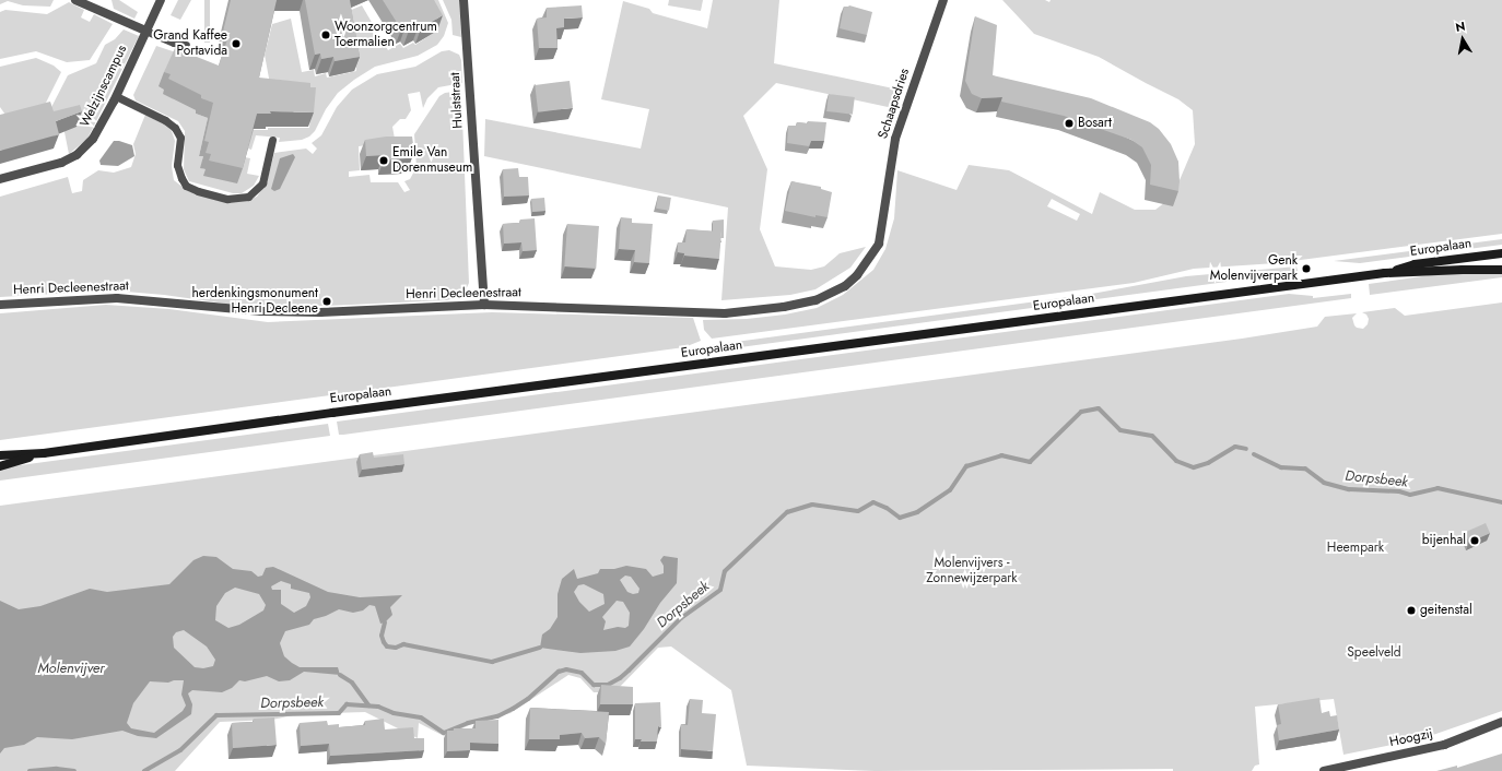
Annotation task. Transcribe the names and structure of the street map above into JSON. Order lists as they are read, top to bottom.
{
  "streets": {
    "main road": ["Europalaan"],
    "street": [
      "Welzijnscampus",
      "Hulststraat",
      "Schaapsdries",
      "Henri Decleenestraat",
      "Hoogzij"
    ]
  },
  "crossings": [
    ["Hulststraat", "Henri Decleenestraat"],
    ["Schaapsdries", "Henri Decleenestraat"]
  ],
  "water": ["Dorpsbeek", "Molenvijver"],
  "parks": ["Heempark", "Molenvijvers - Zonnewijzerpark", "Speelveld"],
  "places": [
    "Woonzorgcentrum Toermalien",
    "Grand Kaffee Portavida",
    "Bosart",
    "Emile Van Dorenmuseum",
    "Genk Molenvijverpark",
    "herdenkingsmonument Henri Decleene",
    "bijenhal",
    "geitenstal"
  ],
  "north": "top"
}
